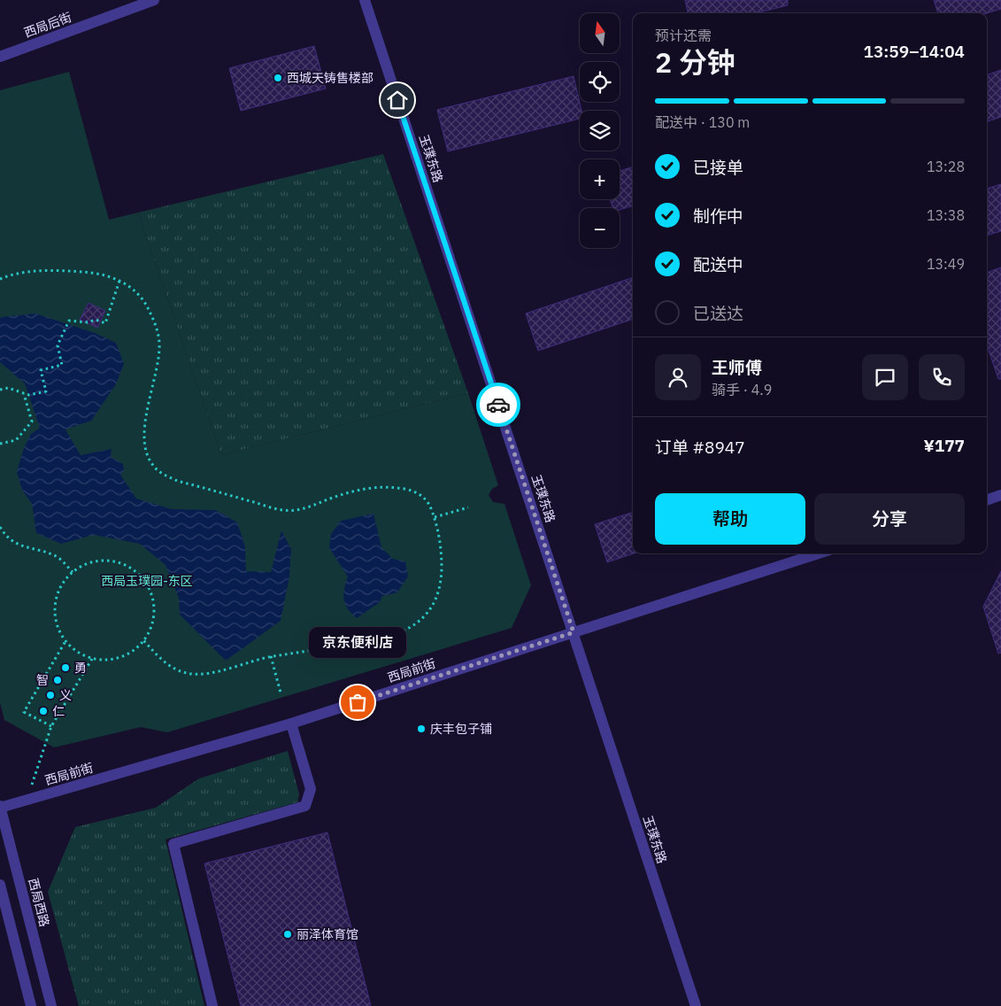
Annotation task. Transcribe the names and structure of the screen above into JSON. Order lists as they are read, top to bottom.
{
  "streets": {
    "street": [
      "西局后街",
      "玉璞东路",
      "西局前街",
      "西局西路"
    ]
  },
  "crossings": [
    ["玉璞东路", "西局前街"],
    ["西局前街", "西局西路"]
  ],
  "parks": ["西局玉璞园-东区"],
  "places": [
    "西城天铸售楼部",
    "勇",
    "智",
    "义",
    "京东便利店",
    "仁",
    "庆丰包子铺",
    "丽泽体育馆"
  ],
  "north": "top",
  "page": {
    "map_buttons": ["+", "−"],
    "heading": ["2 分钟", "预计还需", "13:59–14:04"],
    "panel": [
      "王师傅",
      "骑手 · 4.9",
      "订单 #8947",
      "¥177"
    ],
    "bar": "配送中 · 130 m",
    "list": [
      ["已接单", "13:28"],
      ["制作中", "13:38"],
      ["配送中", "13:49"],
      "已送达"
    ],
    "buttons": ["帮助", "分享"],
    "bubble": "京东便利店"
  }
}
